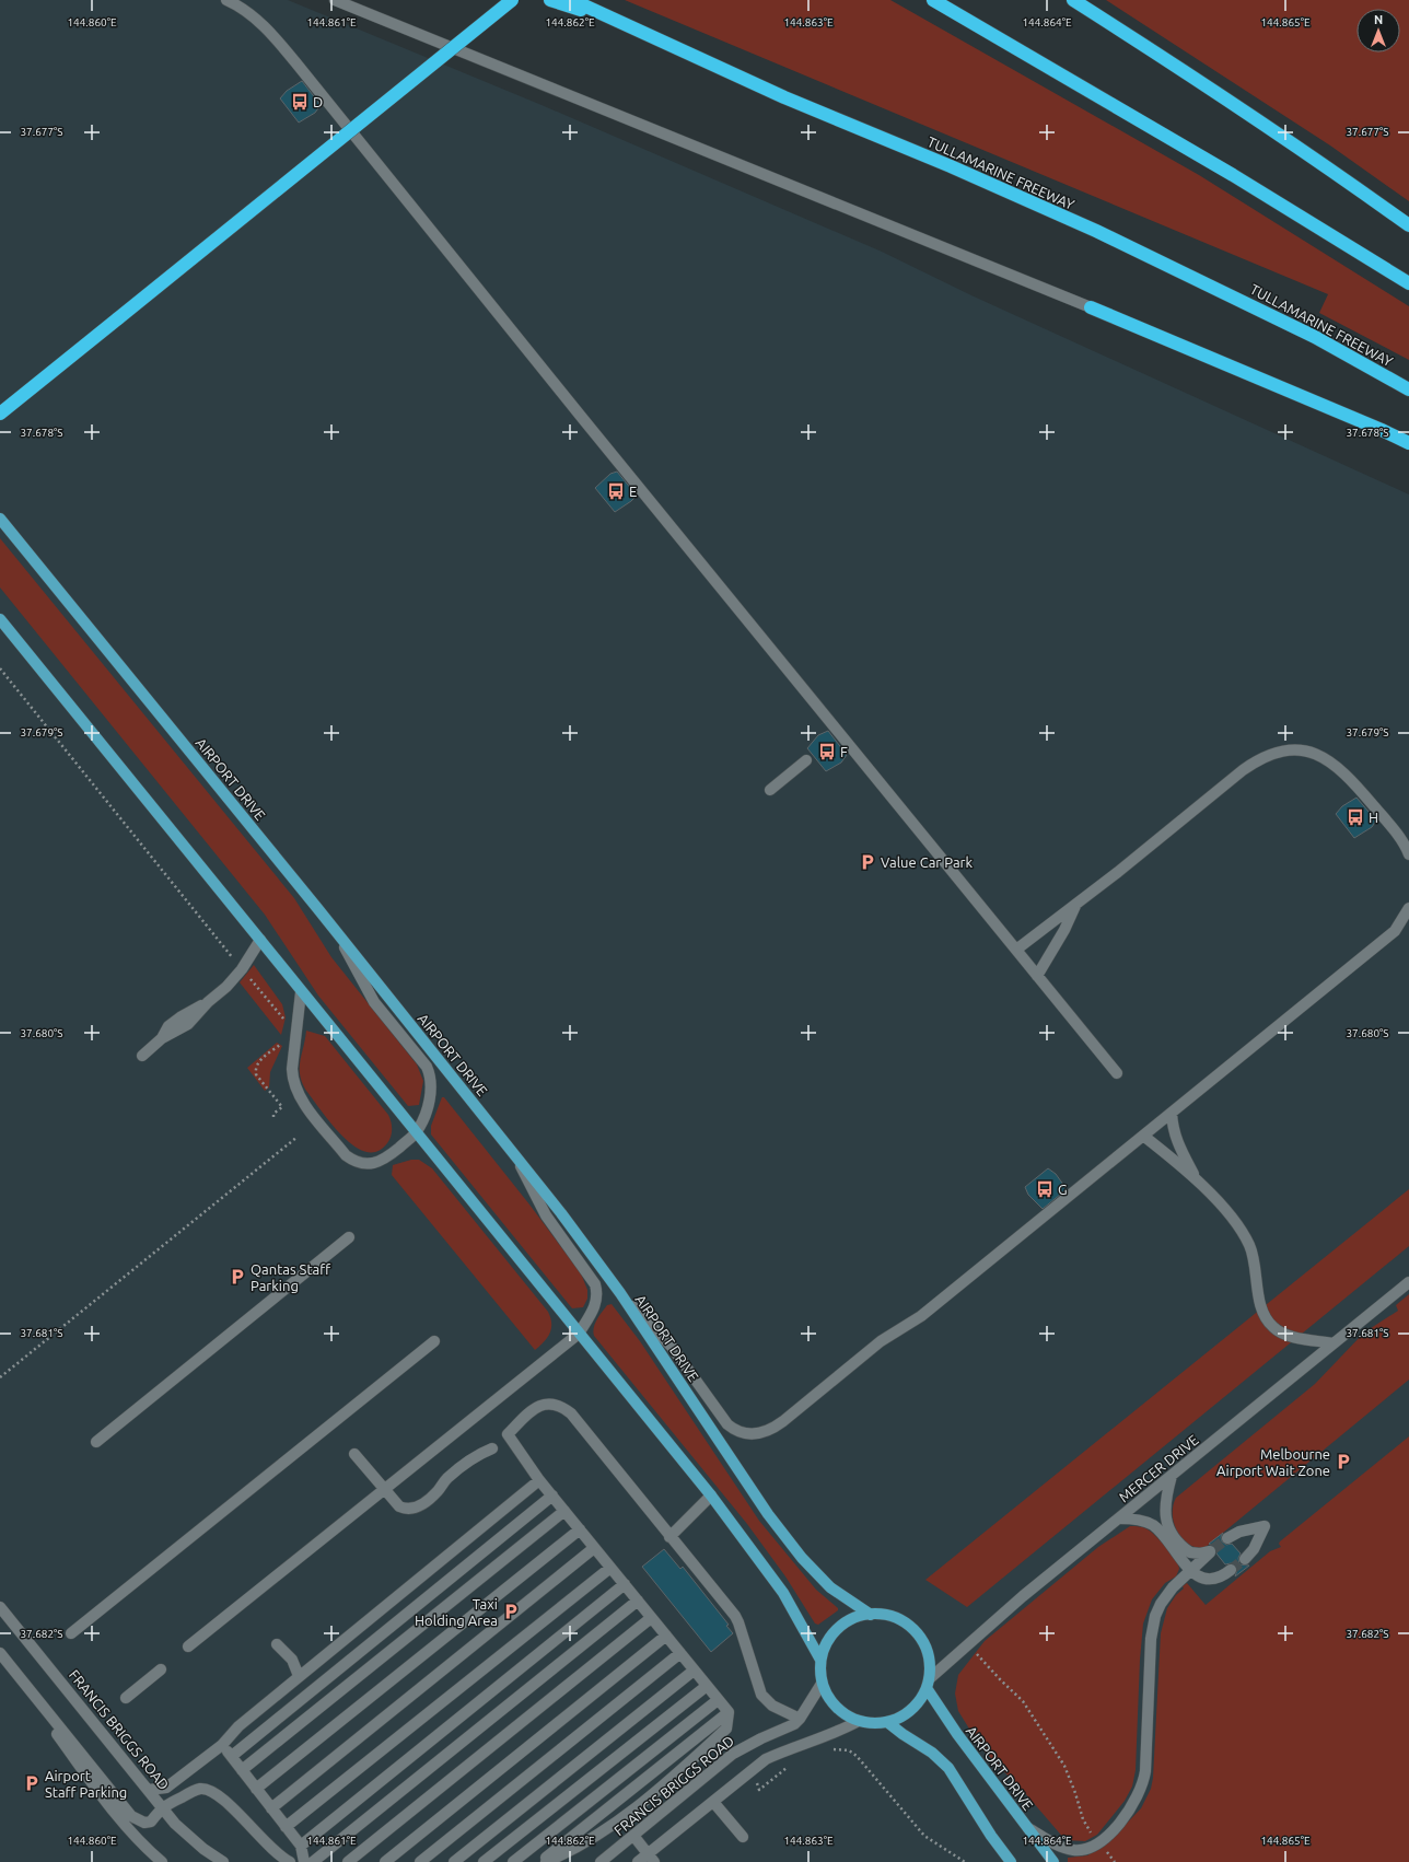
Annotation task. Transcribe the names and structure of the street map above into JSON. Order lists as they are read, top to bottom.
{
  "streets": {
    "highway": ["TULLAMARINE FREEWAY"],
    "main road": ["AIRPORT DRIVE"],
    "street": ["MERCER DRIVE", "FRANCIS BRIGGS ROAD"]
  },
  "crossings": [
    ["AIRPORT DRIVE", "MERCER DRIVE"],
    ["AIRPORT DRIVE", "FRANCIS BRIGGS ROAD"],
    ["MERCER DRIVE", "FRANCIS BRIGGS ROAD"]
  ],
  "places": {
    "bus stop": [
      "D",
      "E",
      "F",
      "H",
      "G"
    ],
    "parking": [
      "Value Car Park",
      "Qantas Staff Parking",
      "Melbourne Airport Wait Zone",
      "Taxi Holding Area",
      "Airport Staff Parking"
    ]
  },
  "north": "top",
  "coordinates": [
    "144.860°E",
    "144.861°E",
    "144.862°E",
    "144.863°E",
    "144.864°E",
    "144.865°E",
    "37.677°S",
    "37.678°S",
    "37.679°S",
    "37.680°S",
    "37.681°S",
    "37.682°S"
  ]
}
